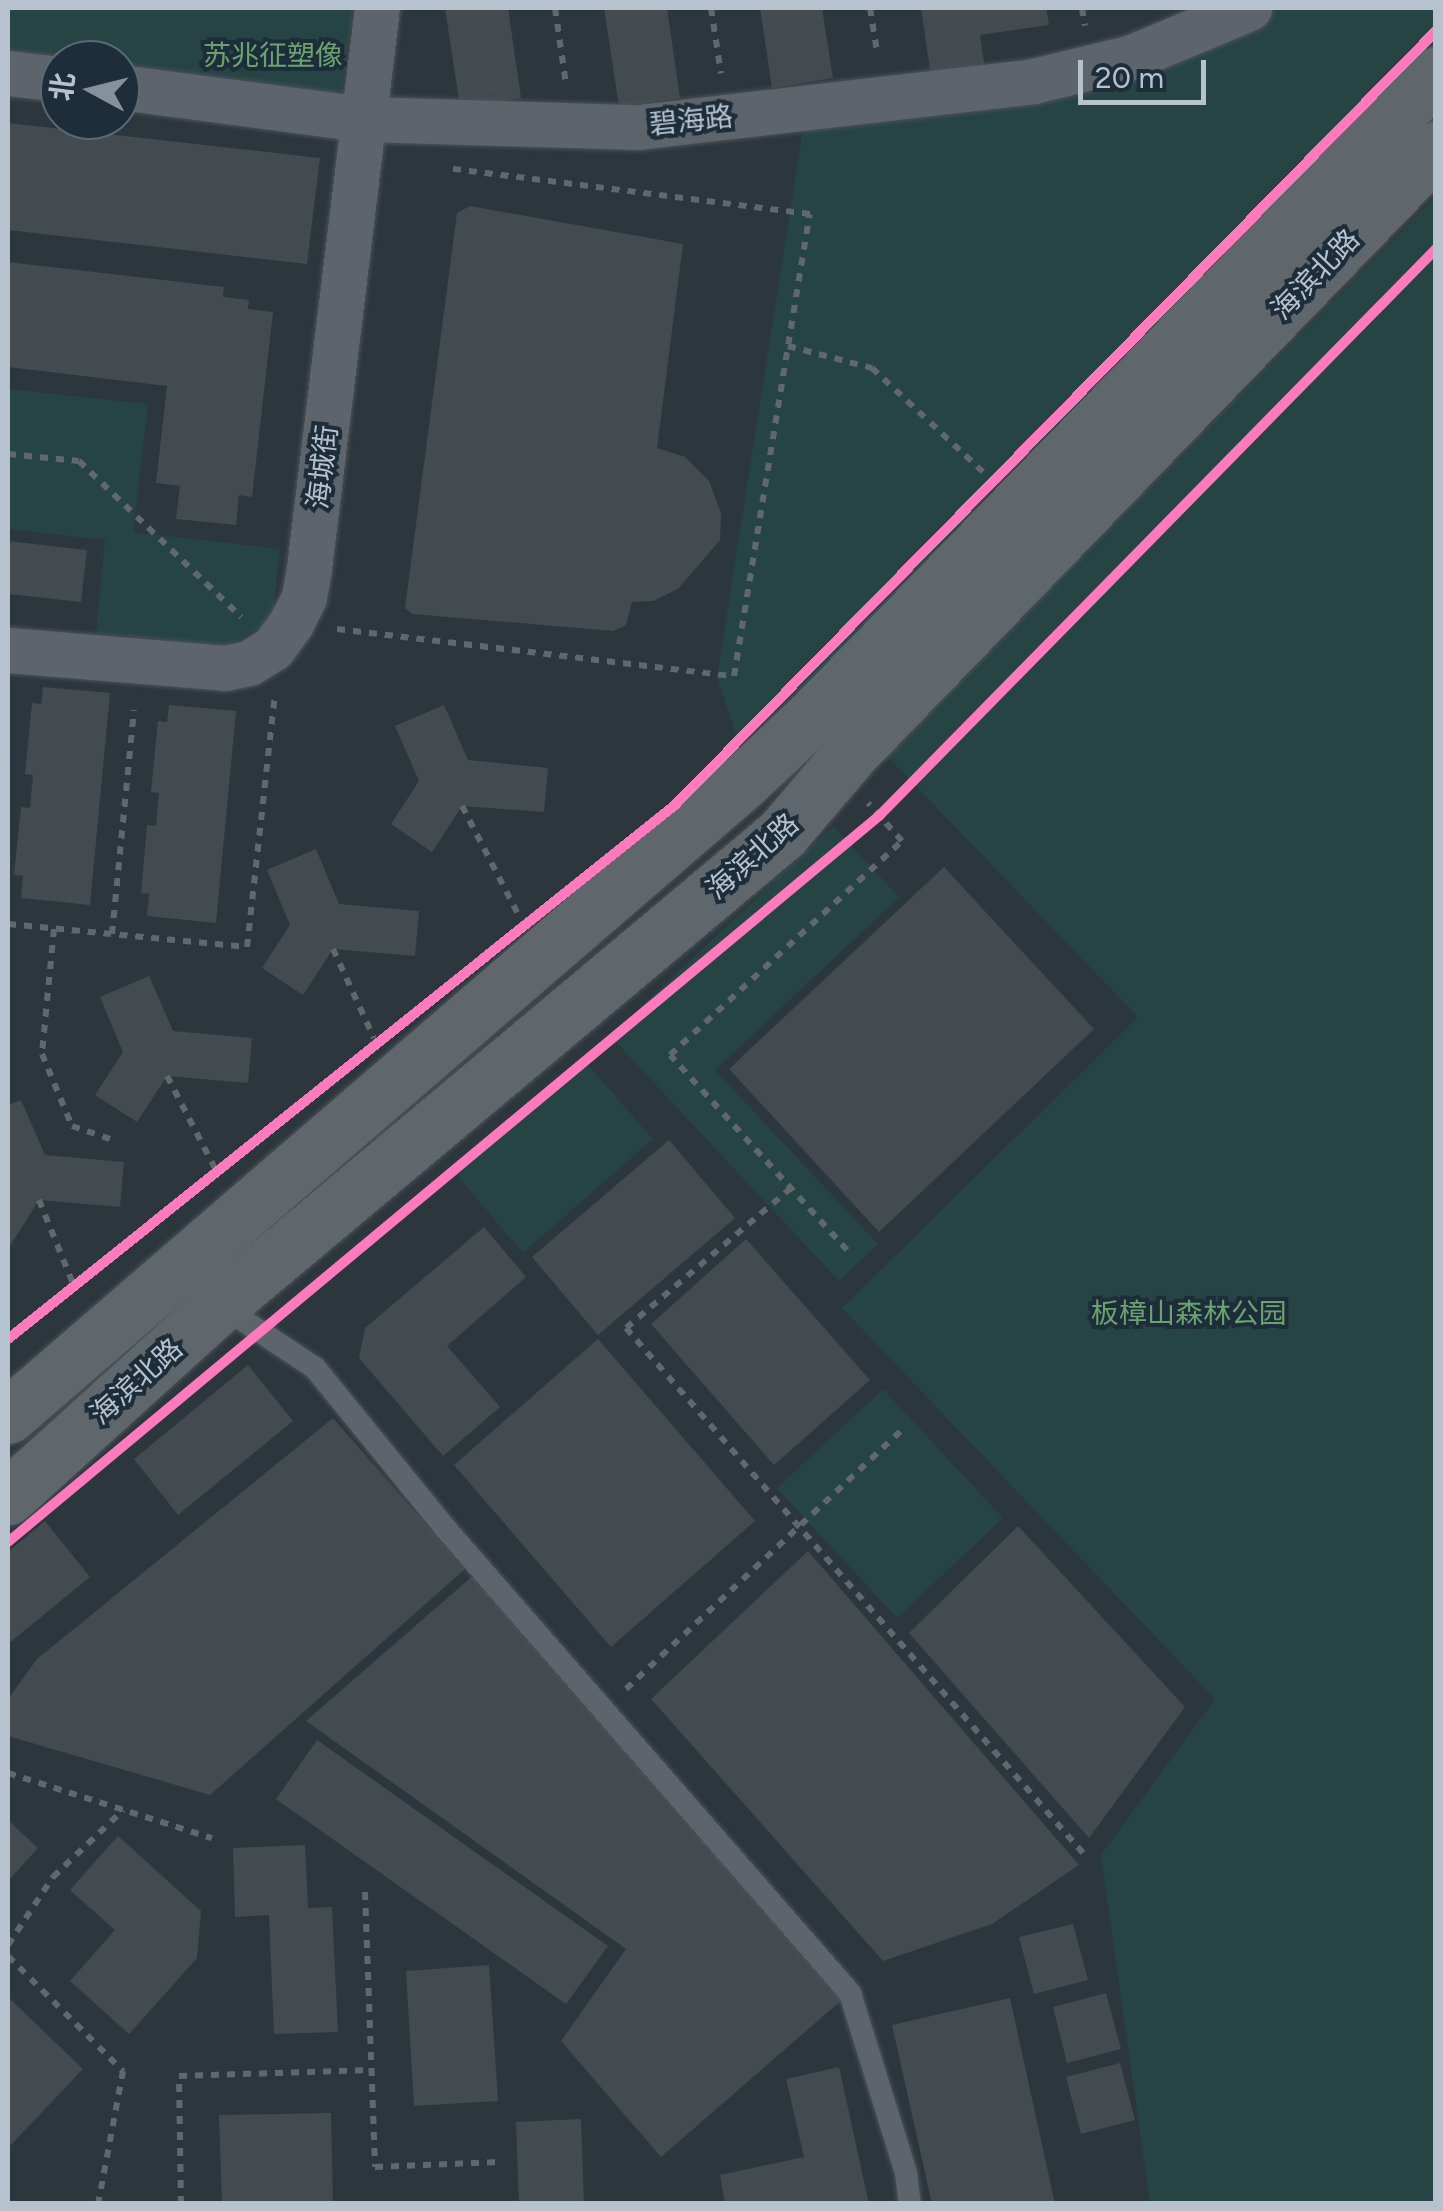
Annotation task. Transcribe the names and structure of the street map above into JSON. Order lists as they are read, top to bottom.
{
  "streets": {
    "main road": ["海滨北路"],
    "street": ["碧海路", "海城街"]
  },
  "crossings": [
    ["碧海路", "海城街"]
  ],
  "parks": ["苏兆征塑像", "板樟山森林公园"],
  "scale_bar": "20 m",
  "north": "left"
}
